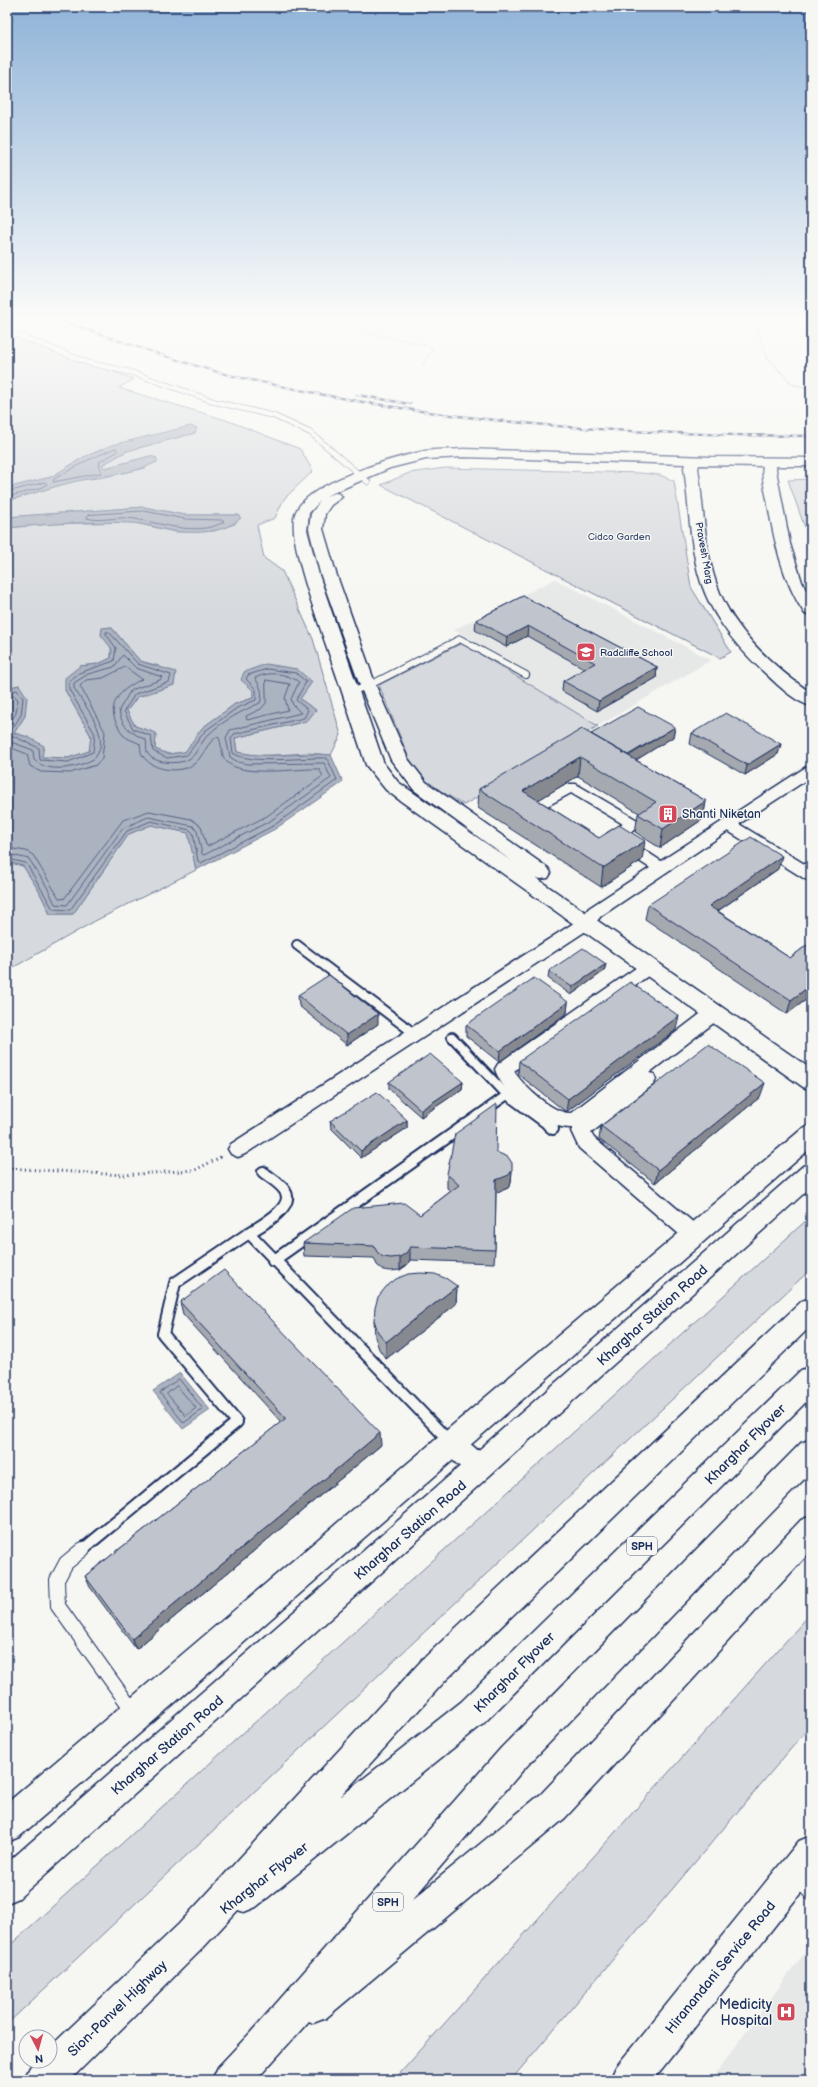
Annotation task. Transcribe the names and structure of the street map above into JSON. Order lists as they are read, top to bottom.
{
  "streets": {
    "main road": [
      "Pravesh Marg",
      "Kharghar Station Road",
      "Kharghar Flyover",
      "SPH",
      "Hiranandani Service Road",
      "Sion-Panvel Highway"
    ]
  },
  "crossings": [
    ["Kharghar Flyover", "Sion-Panvel Highway"]
  ],
  "parks": ["Cidco Garden"],
  "places": {
    "school or university": ["Radcliffe School"],
    "building": ["Shanti Niketan"],
    "hospital": ["Medicity Hospital"]
  },
  "north": "bottom"
}
